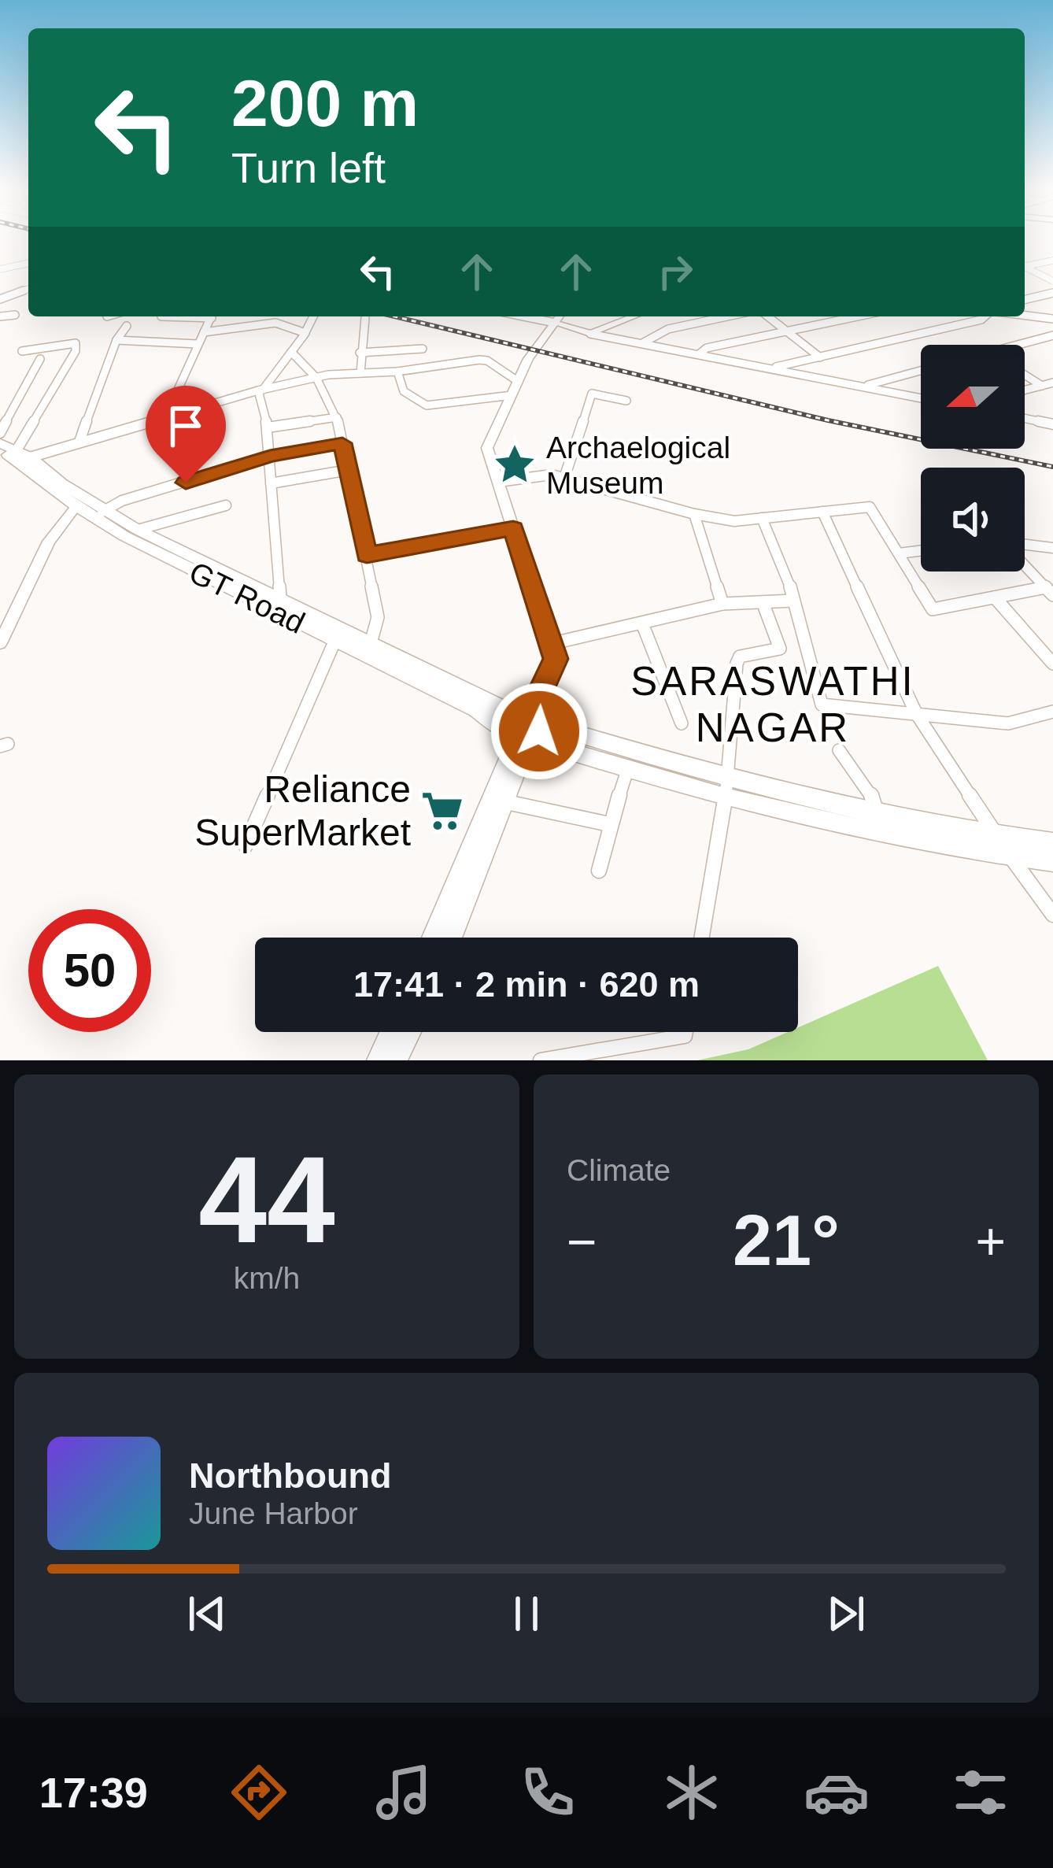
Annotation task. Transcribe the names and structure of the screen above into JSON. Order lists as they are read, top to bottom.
{
  "streets": {
    "main road": ["GT Road"]
  },
  "districts": ["SARASWATHI NAGAR"],
  "places": {
    "place": ["Archaelogical Museum"],
    "supermarket": ["Reliance SuperMarket"]
  },
  "north": "left",
  "page": {
    "turn": ["200 m", "Turn left"],
    "limit": "50",
    "trip": "17:41 · 2 min · 620 m",
    "tile": [
      ["44", "km/h"],
      "Climate"
    ],
    "heat": ["−", "21°", "+"],
    "song": ["Northbound", "June Harbor"],
    "tabs": "17:39"
  }
}
